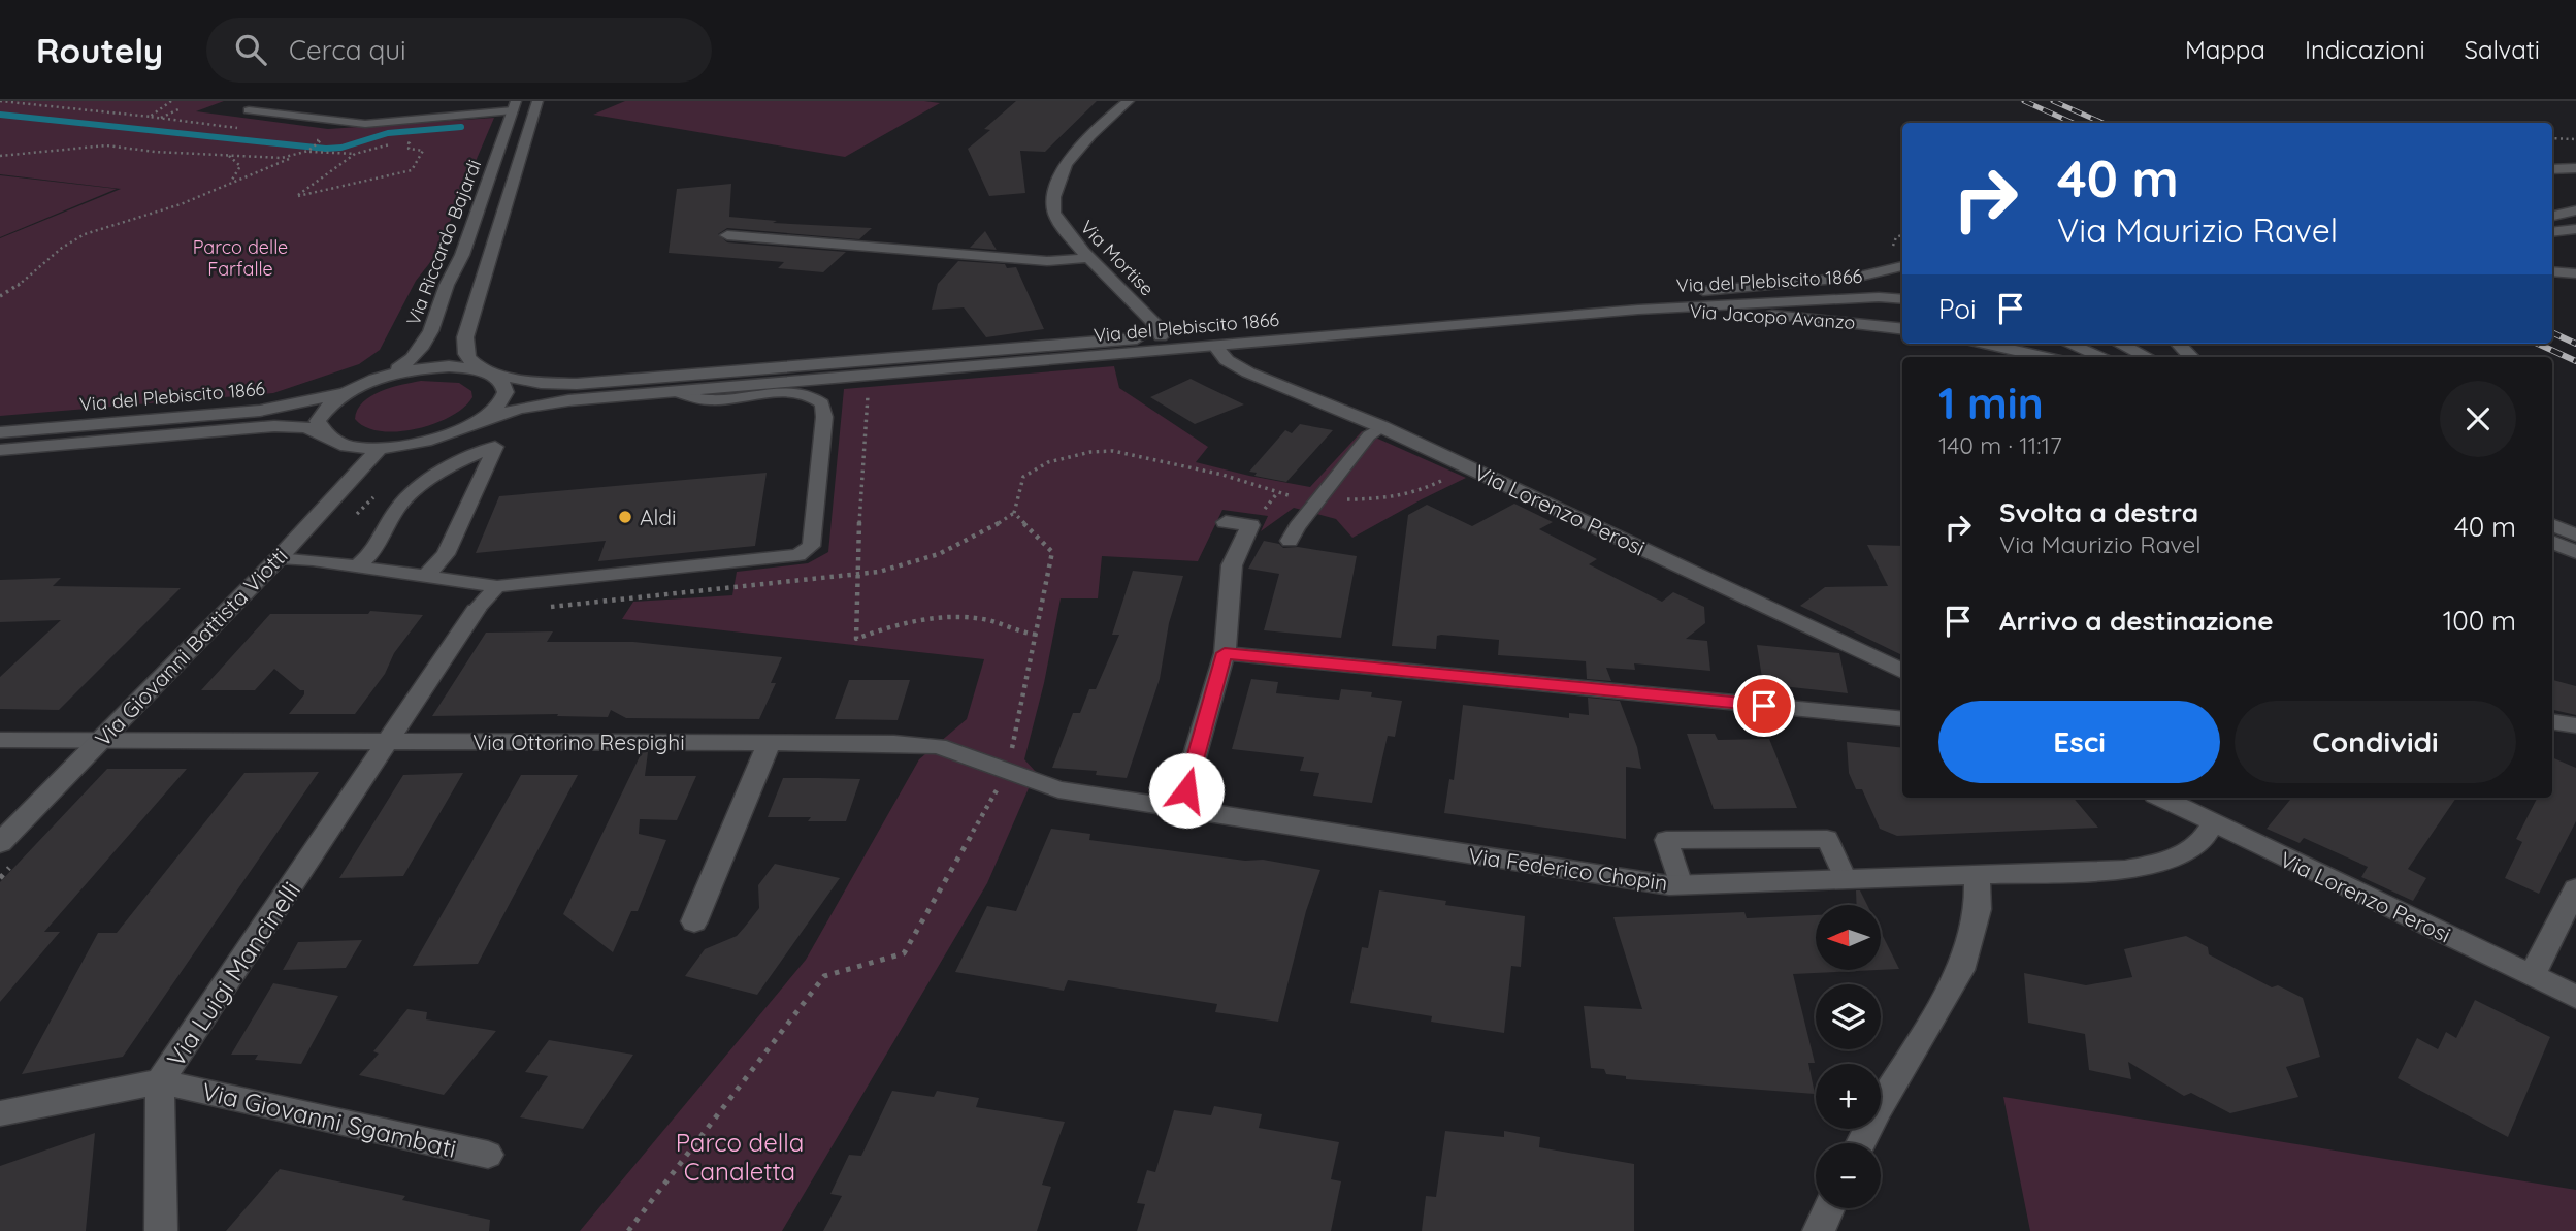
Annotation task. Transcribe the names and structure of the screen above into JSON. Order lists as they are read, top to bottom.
{
  "streets": {
    "street": [
      "Via Riccardo Bajardi",
      "Via Mortise",
      "Via del Plebiscito 1866",
      "Via Jacopo Avanzo",
      "Via Lorenzo Perosi",
      "Via Giovanni Battista Viotti",
      "Via Ottorino Respighi",
      "Via Federico Chopin",
      "Via Luigi Mancinelli",
      "Via Giovanni Sgambati"
    ]
  },
  "crossings": [
    ["Via Riccardo Bajardi", "Via del Plebiscito 1866"],
    ["Via Mortise", "Via del Plebiscito 1866"],
    ["Via del Plebiscito 1866", "Via Jacopo Avanzo"],
    ["Via del Plebiscito 1866", "Via Lorenzo Perosi"],
    ["Via del Plebiscito 1866", "Via Giovanni Battista Viotti"],
    ["Via Lorenzo Perosi", "Via Federico Chopin"],
    ["Via Giovanni Battista Viotti", "Via Ottorino Respighi"],
    ["Via Ottorino Respighi", "Via Federico Chopin"],
    ["Via Ottorino Respighi", "Via Luigi Mancinelli"],
    ["Via Luigi Mancinelli", "Via Giovanni Sgambati"]
  ],
  "parks": ["Parco delle Farfalle", "Parco della Canaletta"],
  "places": ["Aldi"],
  "north": "left",
  "page": {
    "header": "Routely",
    "search": "Cerca qui",
    "nav": ["Mappa", "Indicazioni", "Salvati"],
    "turn": ["40 m", "Via Maurizio Ravel"],
    "then": "Poi",
    "heading": ["1 min", "140 m · 11:17"],
    "list": [
      {
        "name": "Svolta a destra",
        "note": "Via Maurizio Ravel",
        "value": "40 m"
      },
      {
        "name": "Arrivo a destinazione",
        "value": "100 m"
      }
    ],
    "buttons": ["Esci", "Condividi"],
    "map_buttons": ["+", "−"]
  }
}
